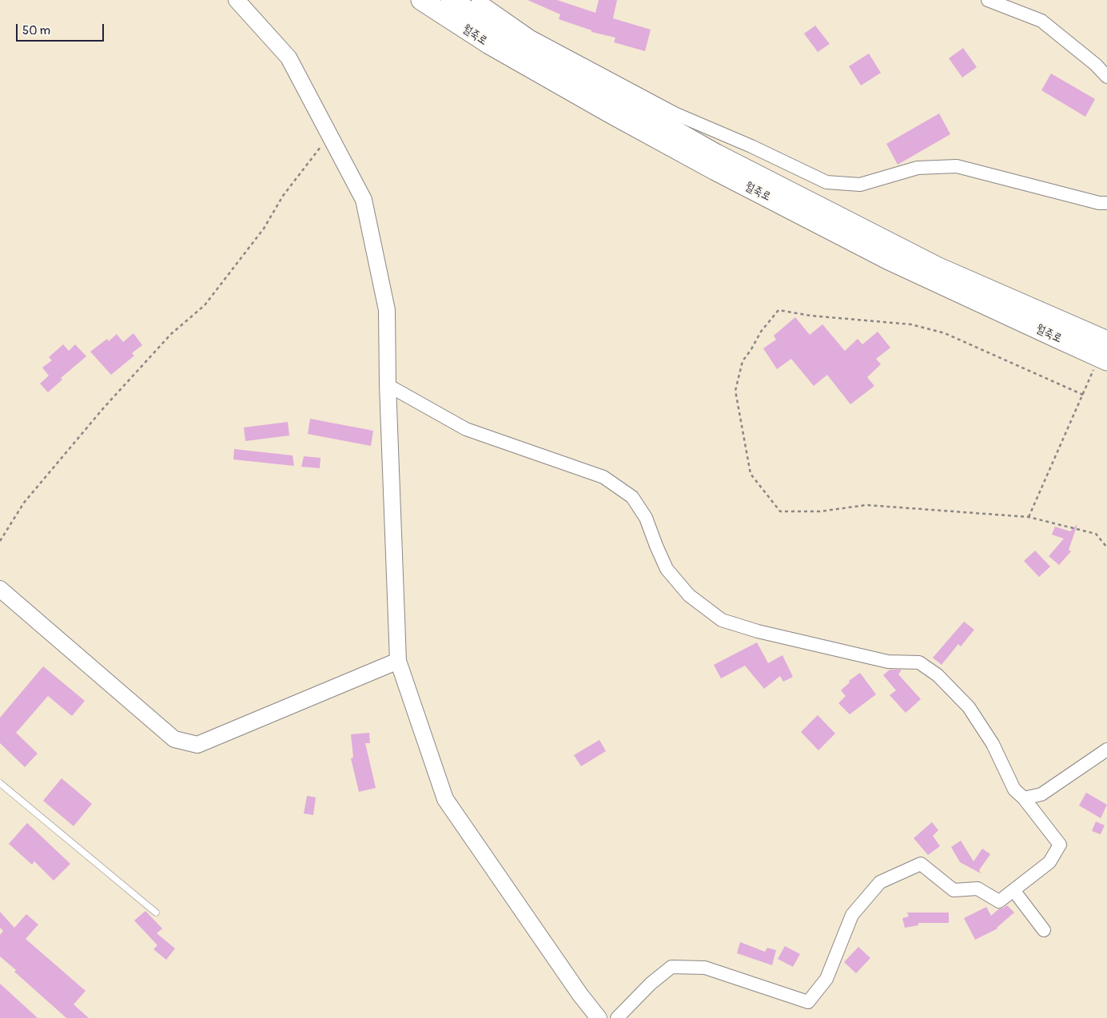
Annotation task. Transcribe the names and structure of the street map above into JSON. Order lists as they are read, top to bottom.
{
  "streets": {
    "main road": ["월죽로"]
  },
  "scale_bar": "50 m"
}
